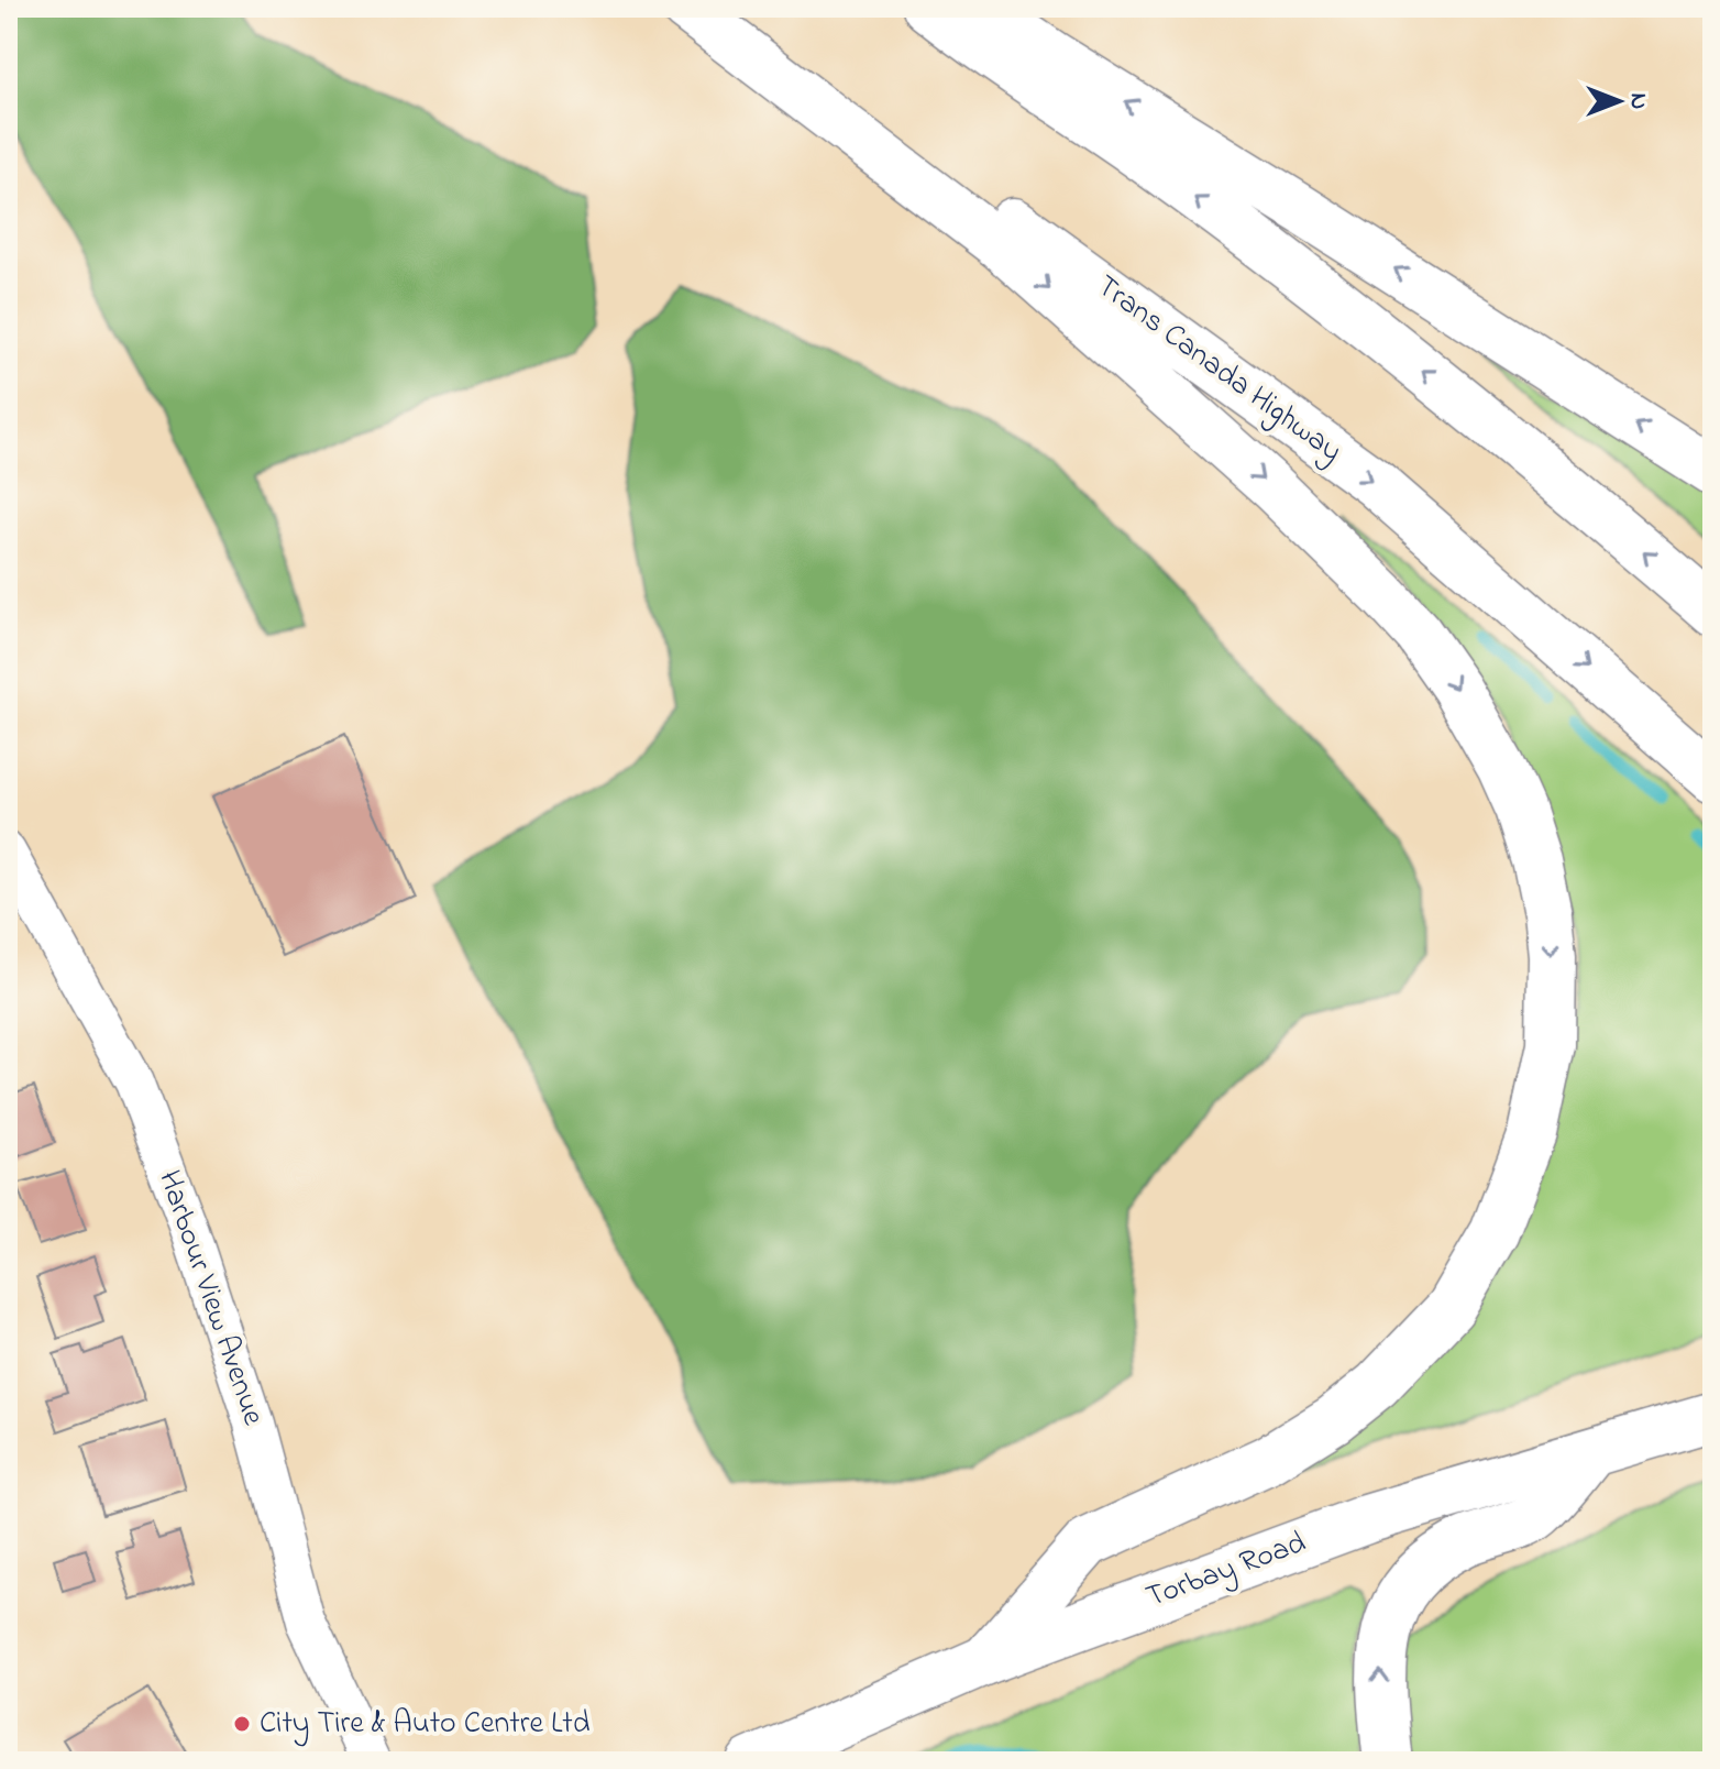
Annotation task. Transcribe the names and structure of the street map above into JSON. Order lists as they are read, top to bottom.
{
  "streets": {
    "main road": ["Trans Canada Highway", "Torbay Road"],
    "street": ["Harbour View Avenue"]
  },
  "places": ["City Tire & Auto Centre Ltd"],
  "north": "right"
}
